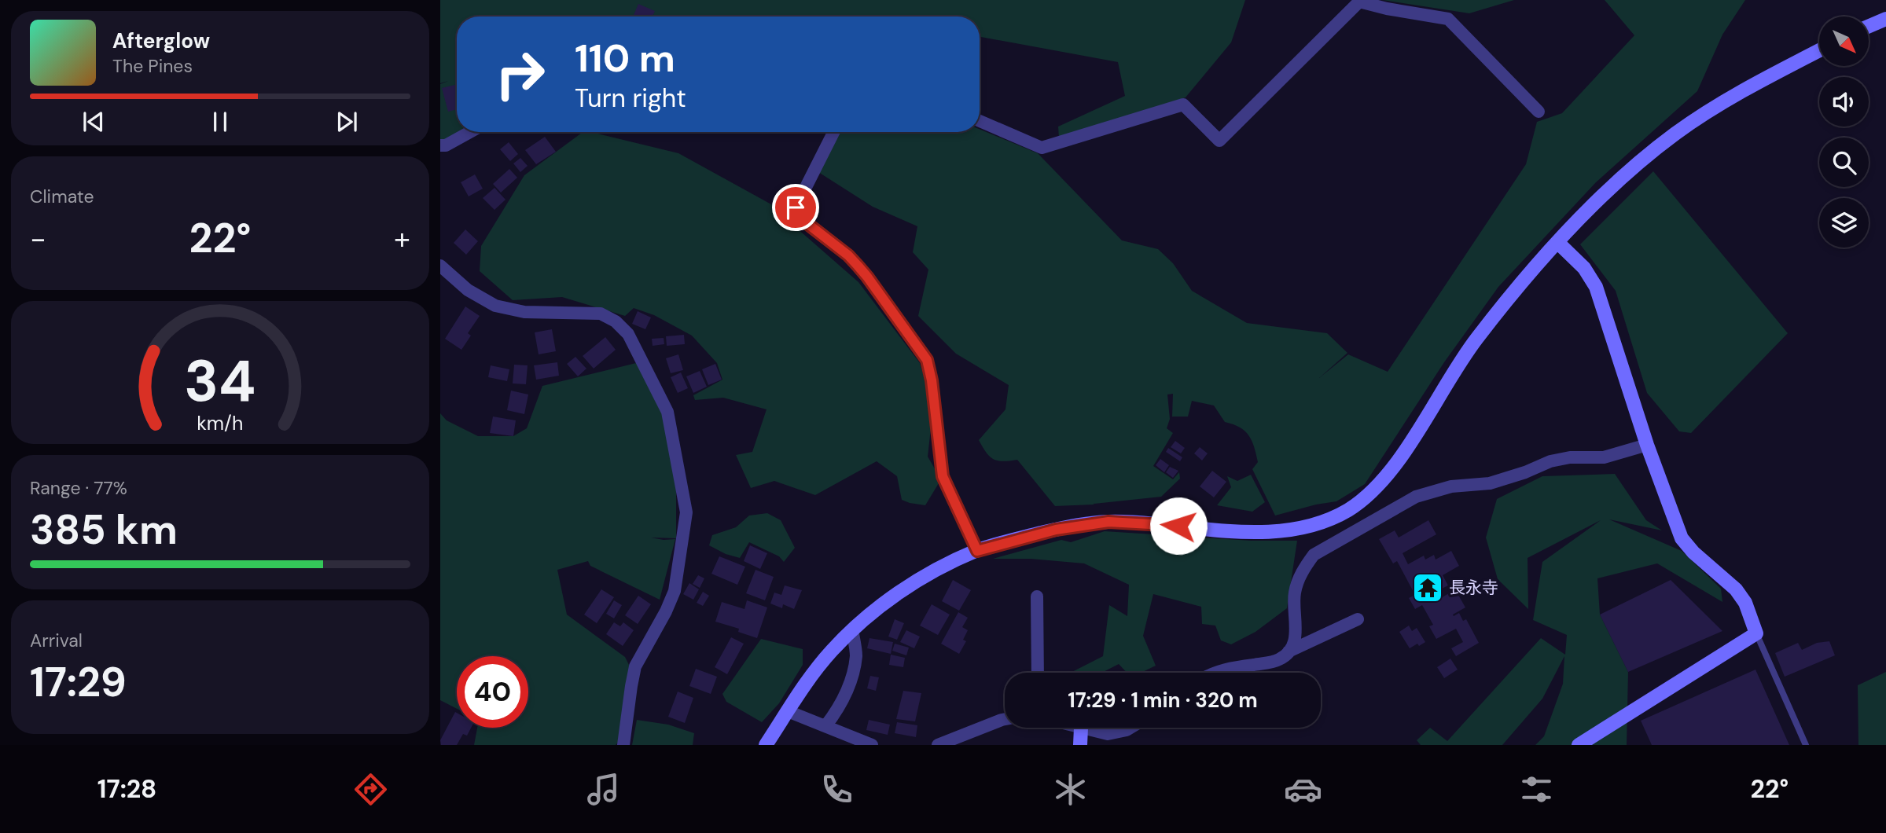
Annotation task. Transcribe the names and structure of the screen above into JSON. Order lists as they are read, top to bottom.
{
  "places": {
    "temple": ["長永寺"]
  },
  "north": "bottom right",
  "page": {
    "turn": ["110 m", "Turn right"],
    "song": ["Afterglow", "The Pines"],
    "tile": [
      "Climate",
      ["Range · 77%", "385 km"],
      ["Arrival", "17:29"]
    ],
    "heat": ["−", "22°", "+"],
    "limit": "40",
    "trip": "17:29 · 1 min · 320 m",
    "tabs": ["17:28", "22°"],
    "gauge": ["34", "km/h"]
  }
}
